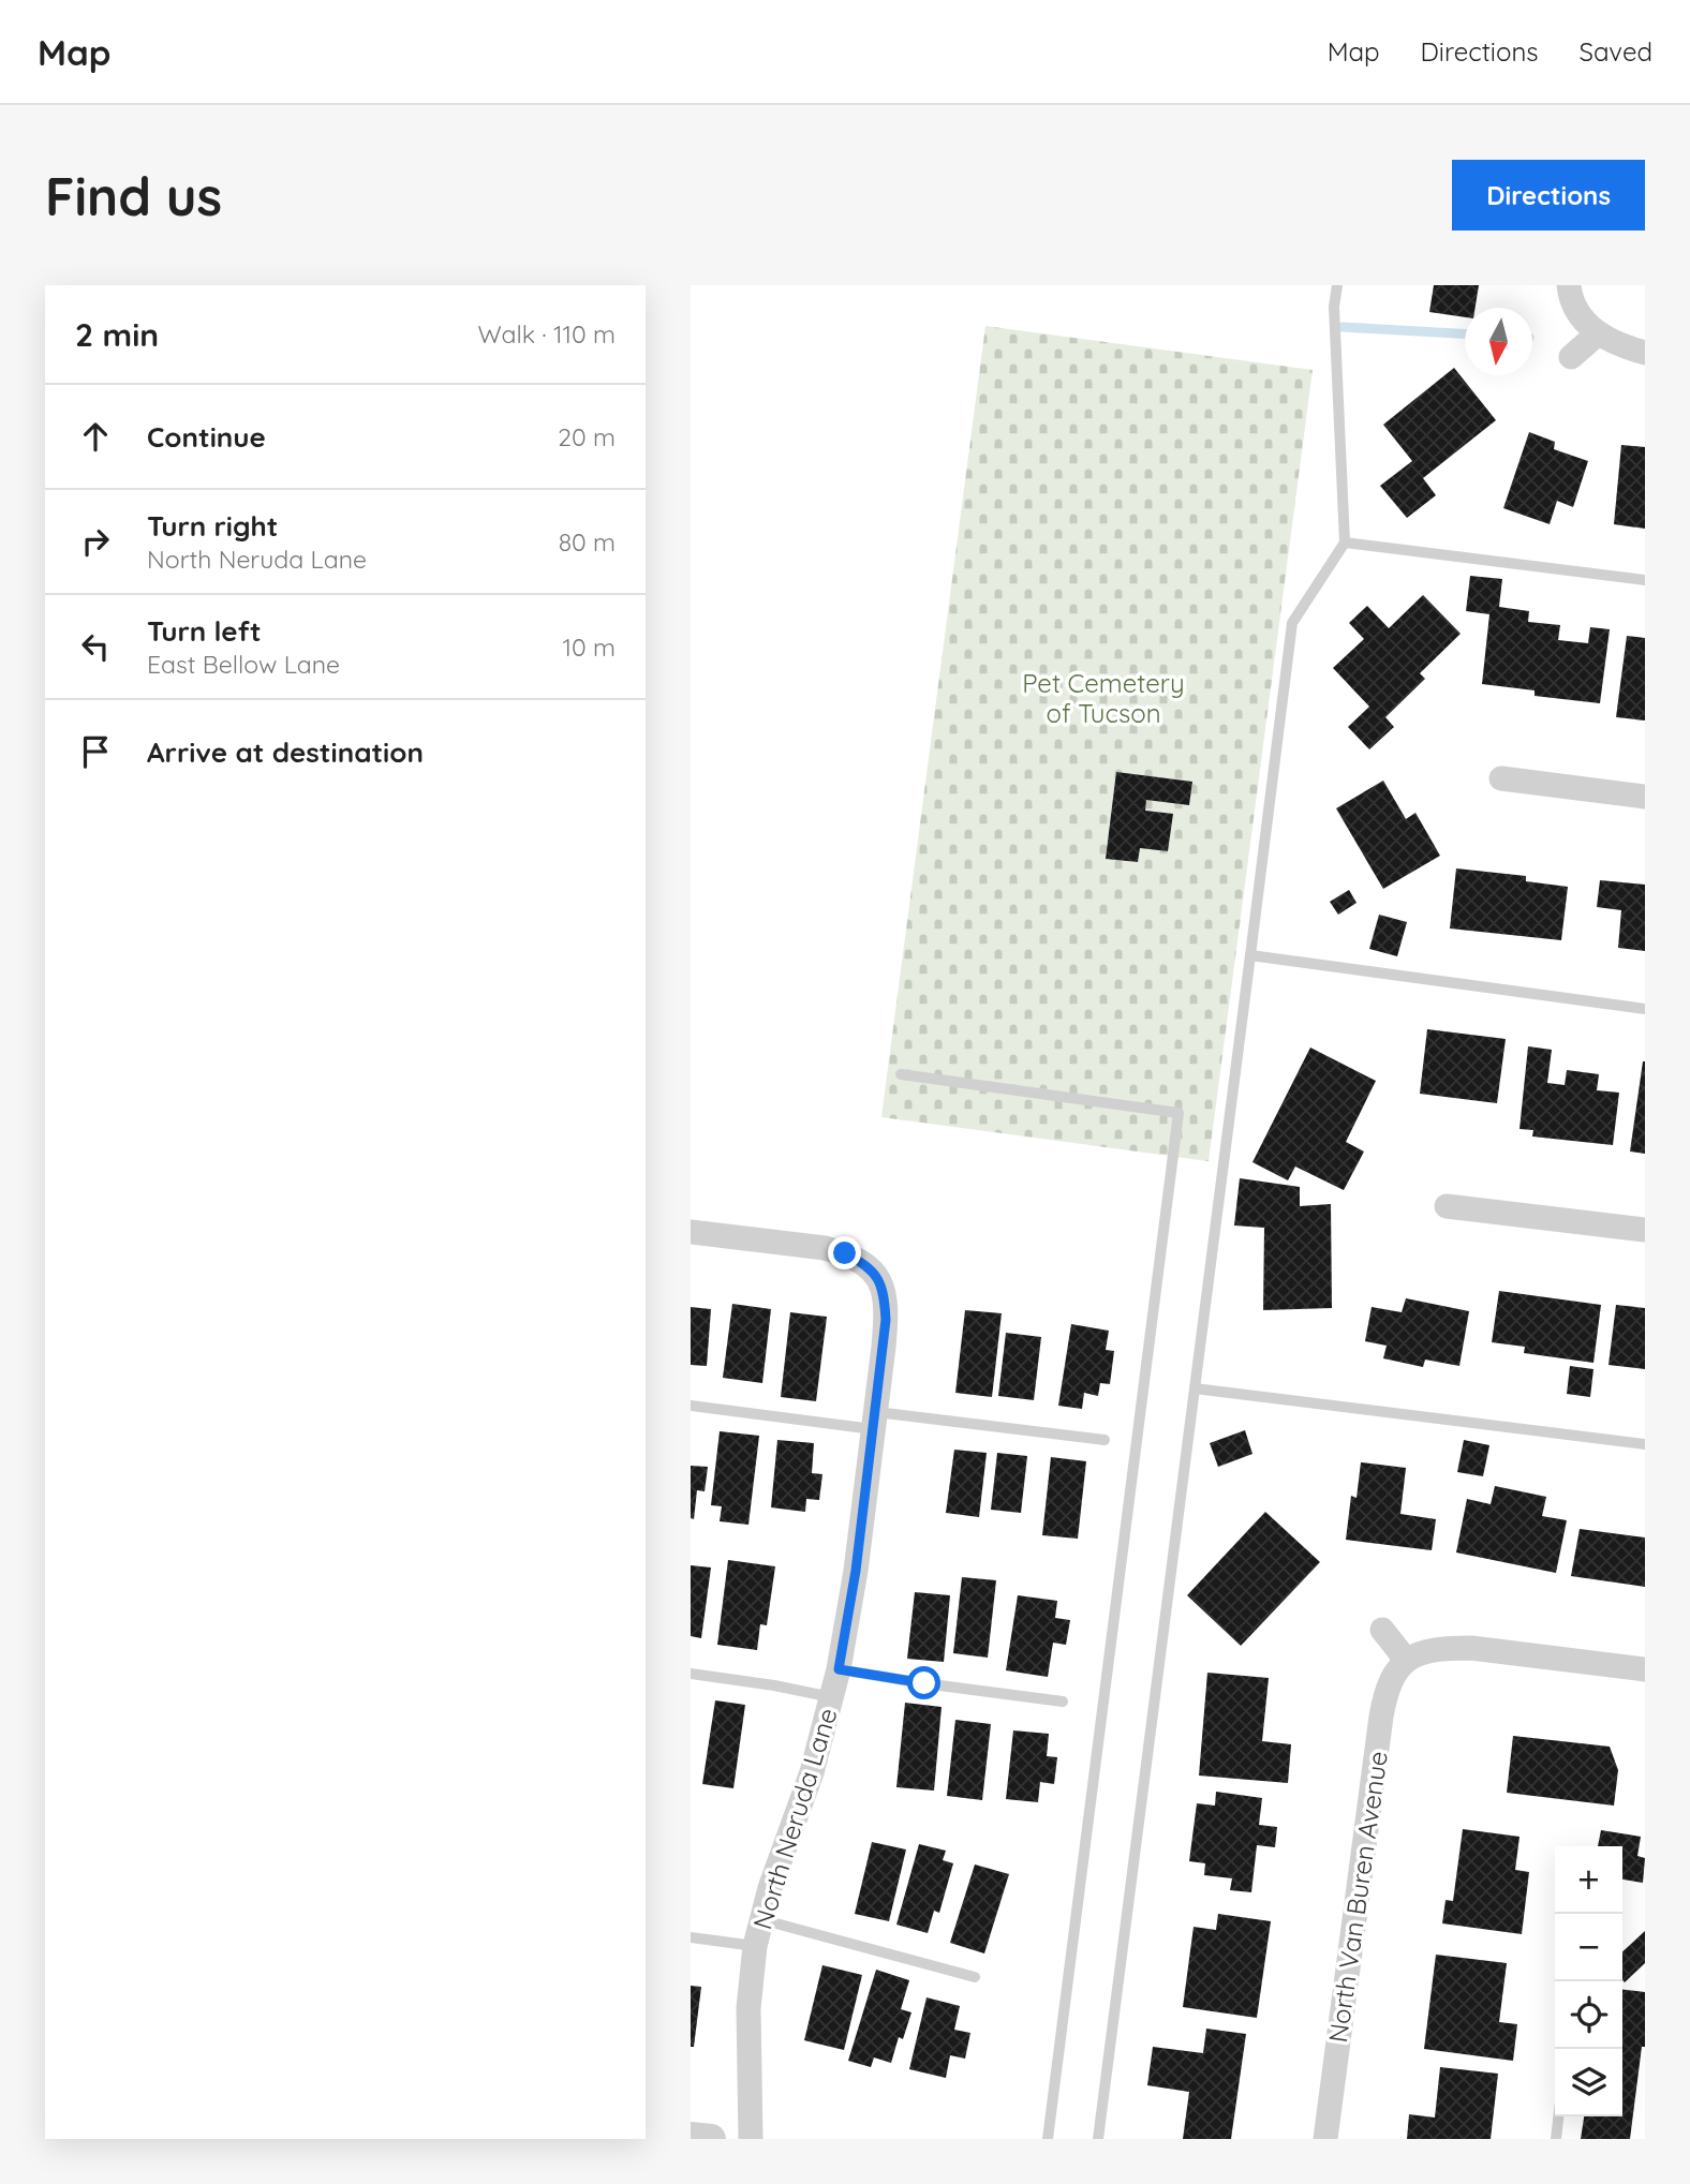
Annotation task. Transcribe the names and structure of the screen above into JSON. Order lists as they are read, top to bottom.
{
  "streets": {
    "street": ["North Neruda Lane", "North Van Buren Avenue"]
  },
  "parks": ["Pet Cemetery of Tucson"],
  "north": "bottom",
  "page": {
    "header": "Map",
    "nav": ["Map", "Directions", "Saved"],
    "buttons": "Directions",
    "title": "Find us",
    "heading": ["2 min", "Walk · 110 m"],
    "list": [
      ["Continue", "20 m"],
      ["Turn right", "North Neruda Lane", "80 m"],
      ["Turn left", "East Bellow Lane", "10 m"],
      "Arrive at destination"
    ],
    "map_buttons": ["+", "−"]
  }
}
